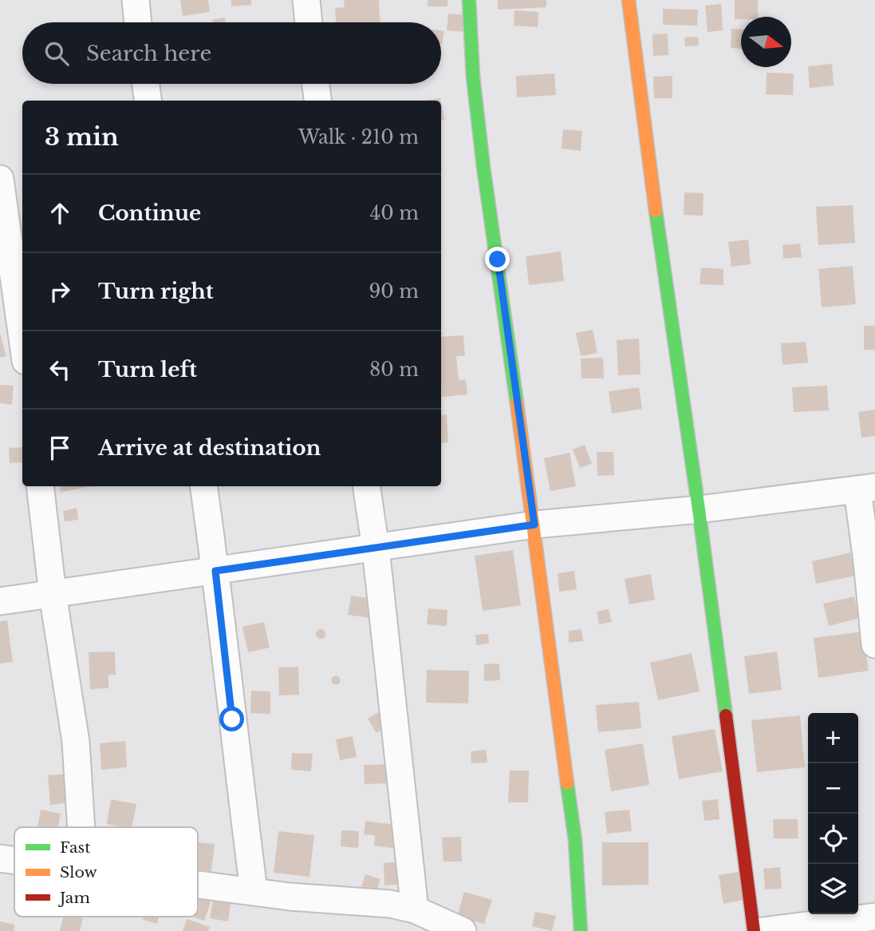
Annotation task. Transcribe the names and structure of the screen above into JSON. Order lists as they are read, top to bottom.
{
  "legend": ["Fast", "Slow", "Jam"],
  "north": "right",
  "page": {
    "search": "Search here",
    "heading": ["3 min", "Walk · 210 m"],
    "list": [
      ["Continue", "40 m"],
      ["Turn right", "90 m"],
      ["Turn left", "80 m"],
      "Arrive at destination"
    ],
    "map_buttons": ["+", "−"]
  }
}
